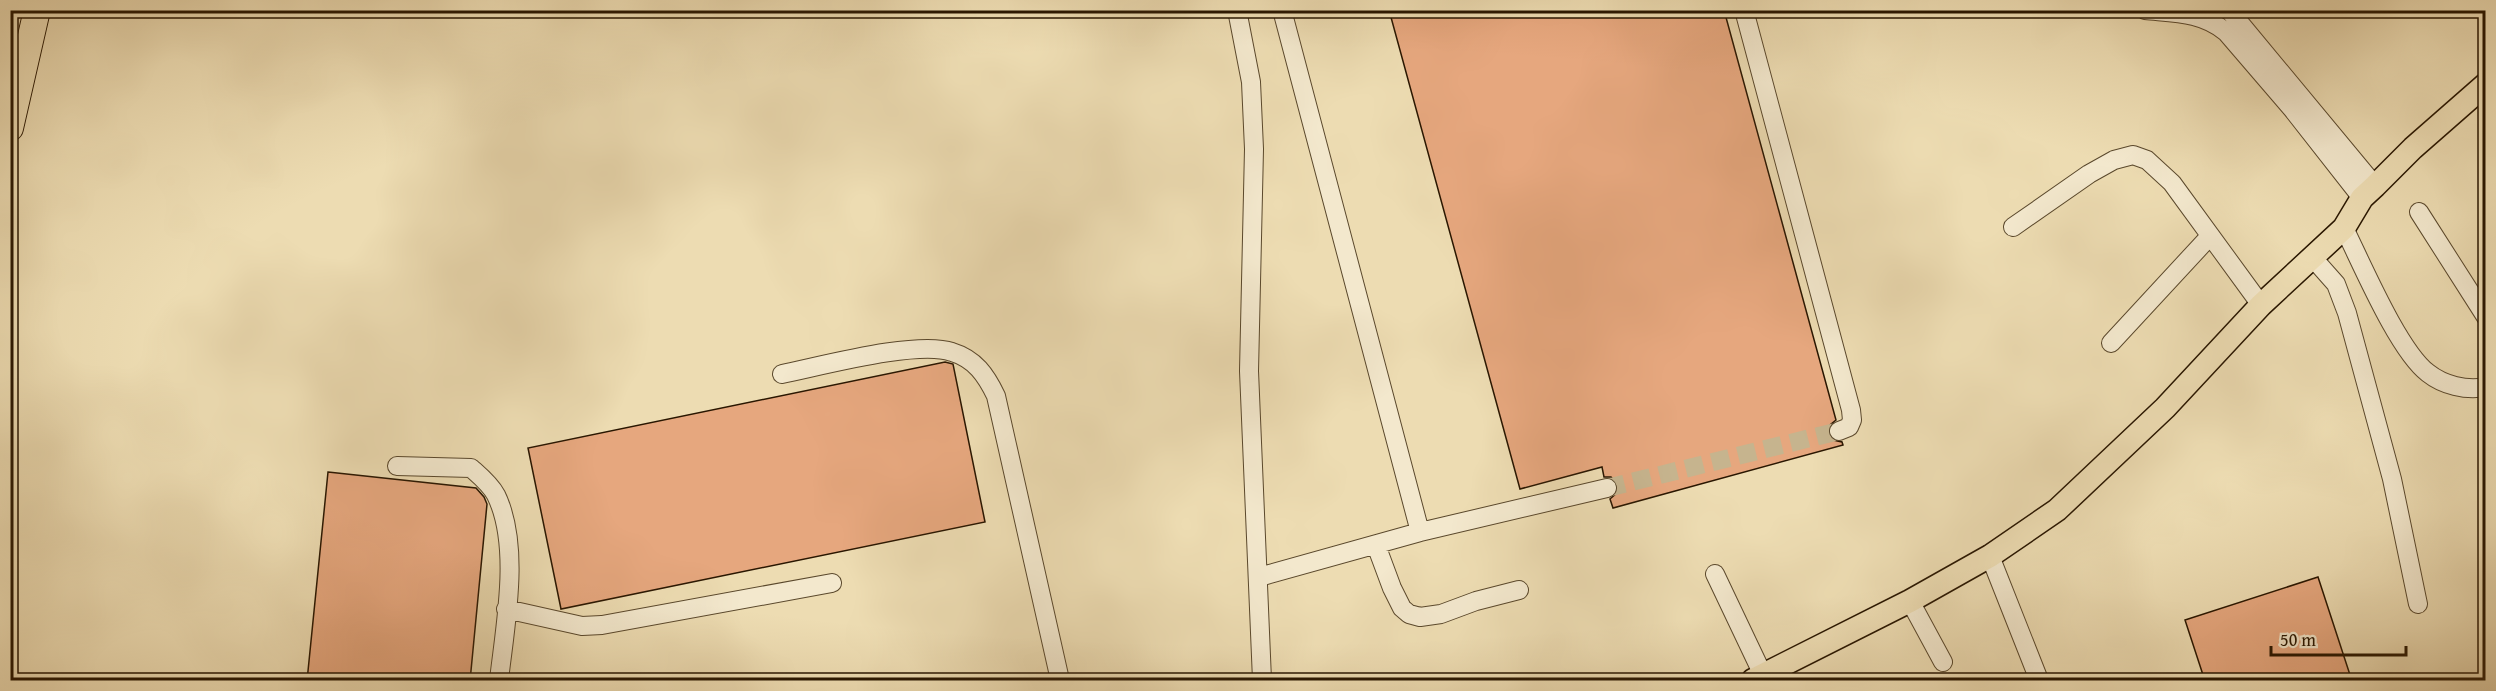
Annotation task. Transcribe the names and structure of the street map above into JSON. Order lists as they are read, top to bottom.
{
  "scale_bar": "50 m"
}
